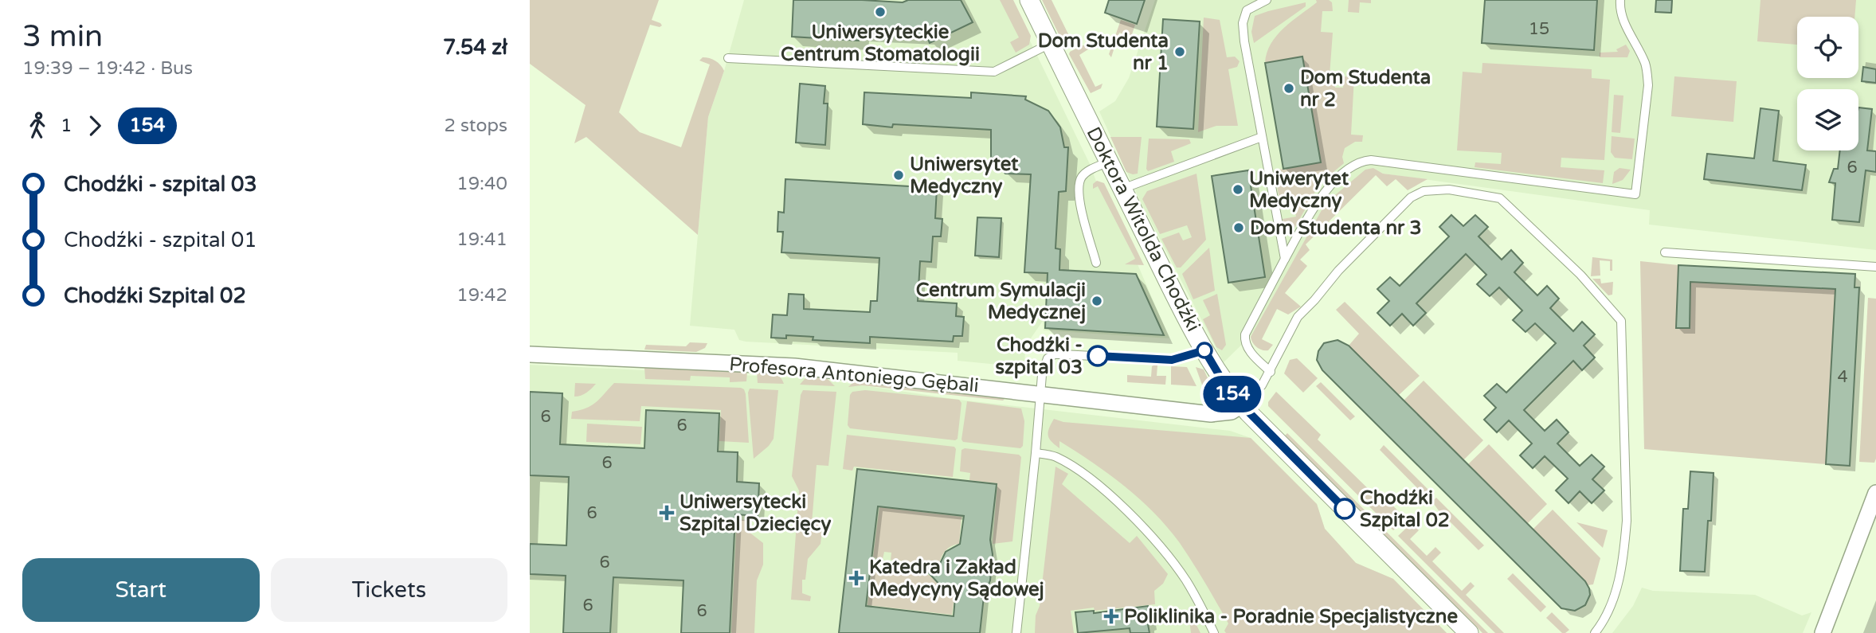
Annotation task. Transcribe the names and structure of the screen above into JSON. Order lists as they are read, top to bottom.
{
  "streets": {
    "street": ["Doktora Witolda Chodźki", "Profesora Antoniego Gębali"]
  },
  "crossings": [
    ["Doktora Witolda Chodźki", "Profesora Antoniego Gębali"]
  ],
  "places": {
    "other": [
      "Uniwersyteckie Centrum Stomatologii",
      "Dom Studenta nr 1",
      "Dom Studenta nr 2",
      "Uniwersytet Medyczny",
      "Uniwerytet Medyczny",
      "Dom Studenta nr 3",
      "Centrum Symulacji Medycznej",
      "Chodźki - szpital 03",
      "Chodźki Szpital 02"
    ],
    "health": ["Uniwersytecki Szpital Dziecięcy", "Katedra i Zakład Medycyny Sądowej", "Poliklinika - Poradnie Specjalistyczne"]
  },
  "lines": ["bus line 154"],
  "house_numbers": [
    "15",
    "6",
    "4",
    "6",
    "6",
    "6",
    "6",
    "6",
    "6",
    "6"
  ],
  "page": {
    "heading": ["3 min", "19:39 – 19:42 · Bus", "7.54 zł"],
    "on_map": "154",
    "legs": ["1", "154", "2 stops"],
    "list": [
      {
        "name": "Chodźki - szpital 03",
        "value": "19:40"
      },
      {
        "name": "Chodźki - szpital 01",
        "value": "19:41"
      },
      {
        "name": "Chodźki Szpital 02",
        "value": "19:42"
      }
    ],
    "buttons": ["Start", "Tickets"]
  }
}
